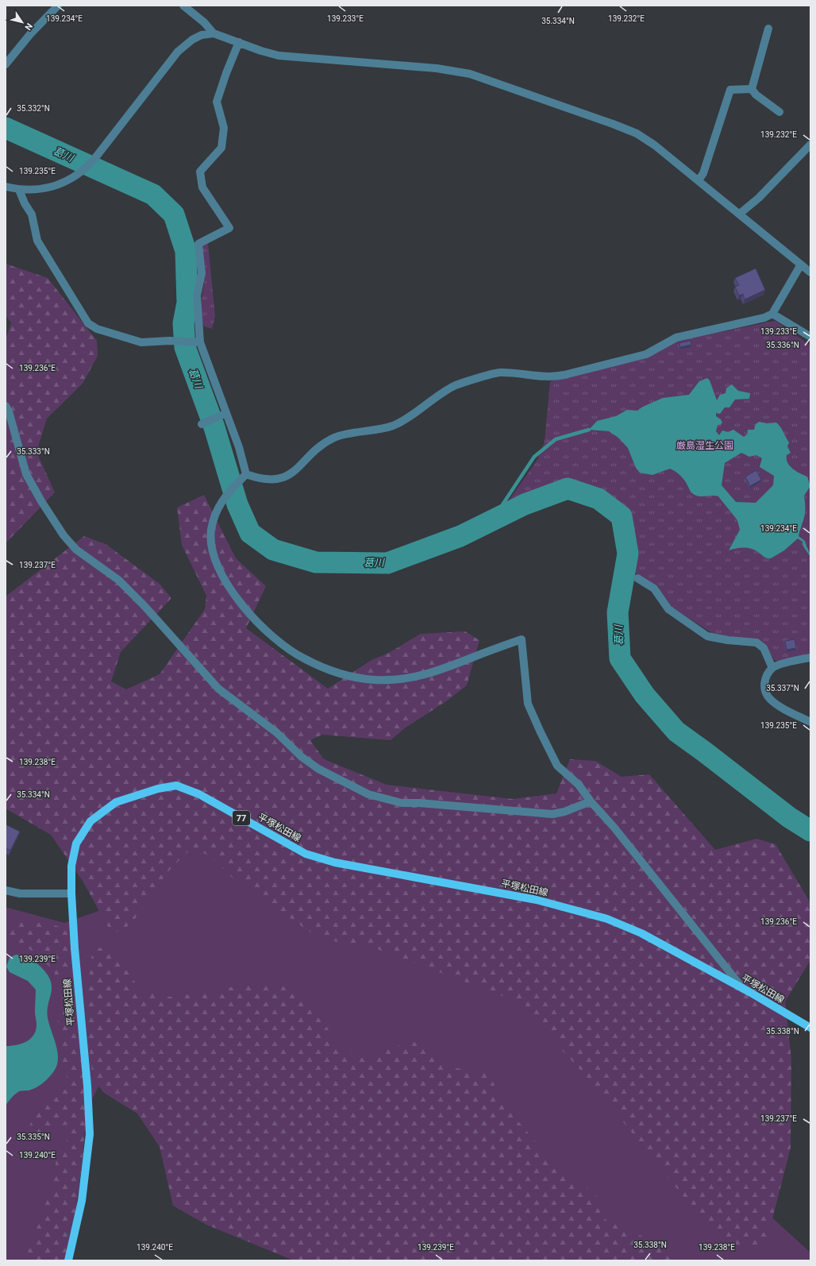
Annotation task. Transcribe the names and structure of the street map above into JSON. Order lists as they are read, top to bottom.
{
  "streets": {
    "main road": ["77", "平塚松田線"]
  },
  "water": ["葛川"],
  "parks": ["厳島湿生公園"],
  "north": "bottom right",
  "coordinates": [
    "139.234°E",
    "139.233°E",
    "139.232°E",
    "35.334°N",
    "35.332°N",
    "139.235°E",
    "35.336°N",
    "139.236°E",
    "35.333°N",
    "139.237°E",
    "35.337°N",
    "139.238°E",
    "139.239°E",
    "35.338°N",
    "35.335°N",
    "139.240°E"
  ]
}
